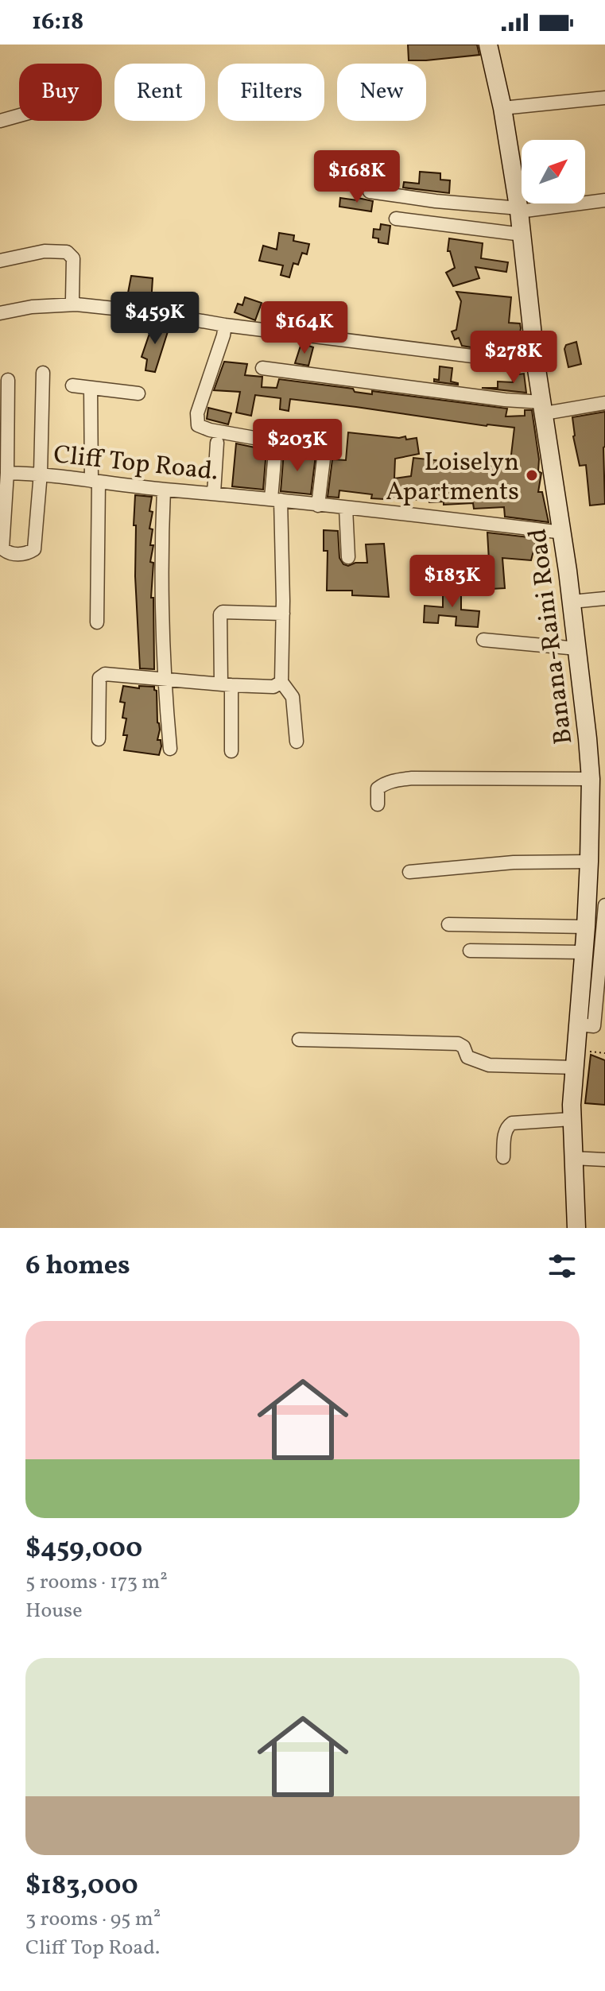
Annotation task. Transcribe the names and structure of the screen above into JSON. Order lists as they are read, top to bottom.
{
  "streets": {
    "main road": ["Banana-Raini Road"],
    "street": ["Cliff Top Road."]
  },
  "crossings": [
    ["Cliff Top Road.", "Banana-Raini Road"]
  ],
  "places": ["Loiselyn Apartments"],
  "north": "top right",
  "page": {
    "status": "16:18",
    "chip": [
      "Buy",
      "Rent",
      "Filters",
      "New"
    ],
    "price": [
      "$168K",
      "$459K",
      "$164K",
      "$278K",
      "$203K",
      "$183K"
    ],
    "heading": "6 homes",
    "list": [
      {
        "name": "$459,000",
        "note": "5 rooms · 173 m² · House"
      },
      {
        "name": "$183,000",
        "note": "3 rooms · 95 m² · Cliff Top Road."
      }
    ]
  }
}
